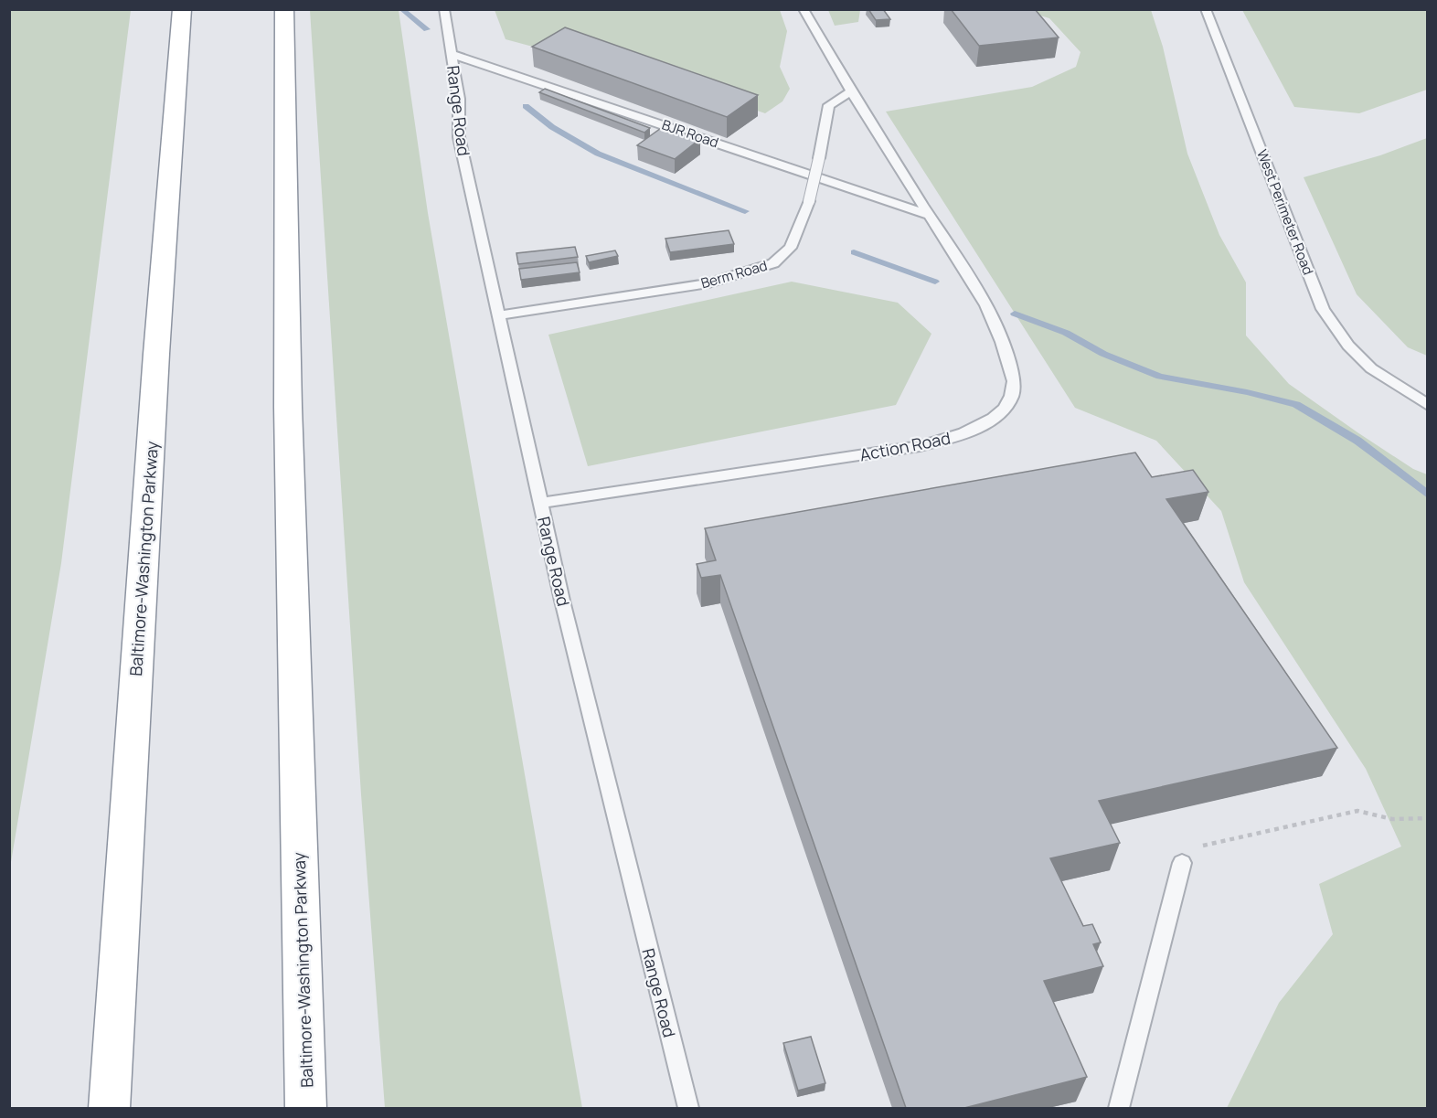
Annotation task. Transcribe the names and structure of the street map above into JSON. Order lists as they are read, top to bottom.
{
  "streets": {
    "highway": ["Baltimore-Washington Parkway"],
    "lane": [
      "Range Road",
      "BJR Road",
      "West Perimeter Road",
      "Berm Road",
      "Action Road"
    ]
  },
  "crossings": [
    ["Range Road", "BJR Road"],
    ["Range Road", "Berm Road"],
    ["Range Road", "Action Road"],
    ["BJR Road", "Action Road"],
    ["Berm Road", "Action Road"]
  ]
}
